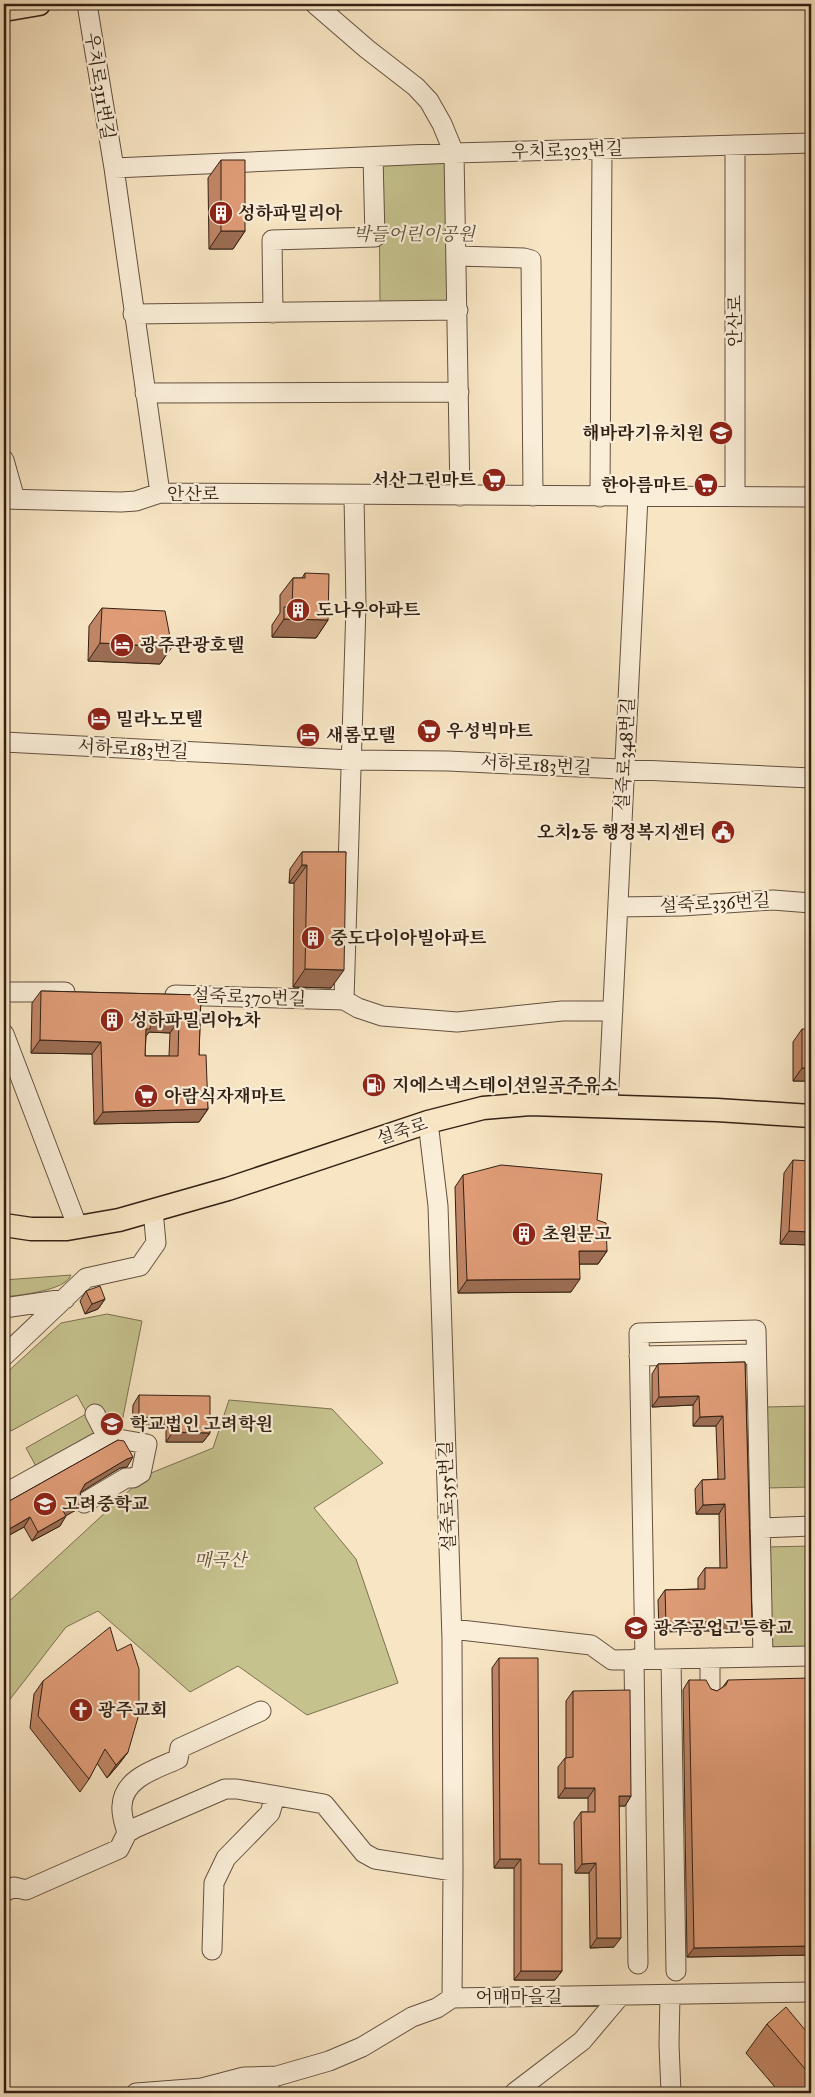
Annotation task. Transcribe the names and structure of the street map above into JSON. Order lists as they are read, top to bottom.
{
  "streets": {
    "main road": ["설죽로"],
    "street": [
      "우치로311번길",
      "우치로303번길",
      "안산로",
      "서하로183번길",
      "설죽로348번길",
      "설죽로336번길",
      "설죽로370번길",
      "설죽로355번길",
      "어매마을길"
    ]
  },
  "crossings": [
    ["우치로311번길", "우치로303번길"],
    ["우치로311번길", "안산로"],
    ["우치로303번길", "안산로"],
    ["안산로", "설죽로348번길"],
    ["서하로183번길", "설죽로348번길"],
    ["설죽로348번길", "설죽로336번길"],
    ["설죽로348번길", "설죽로"],
    ["설죽로", "설죽로355번길"],
    ["설죽로355번길", "어매마을길"]
  ],
  "parks": ["박들어린이공원", "매곡산"],
  "places": {
    "building": [
      "성하파밀리아",
      "도나우아파트",
      "중도다이아빌아파트",
      "성하파밀리아2차",
      "초원문고"
    ],
    "school or university": [
      "해바라기유치원",
      "학교법인 고려학원",
      "고려중학교",
      "광주공업고등학교"
    ],
    "supermarket": [
      "서산그린마트",
      "한아름마트",
      "우성빅마트",
      "아람식자재마트"
    ],
    "hotel": ["광주관광호텔", "밀라노모텔", "새롬모텔"],
    "public building": ["오치2동 행정복지센터"],
    "fuel station": ["지에스넥스테이션일곡주유소"],
    "church": ["광주교회"]
  }
}
